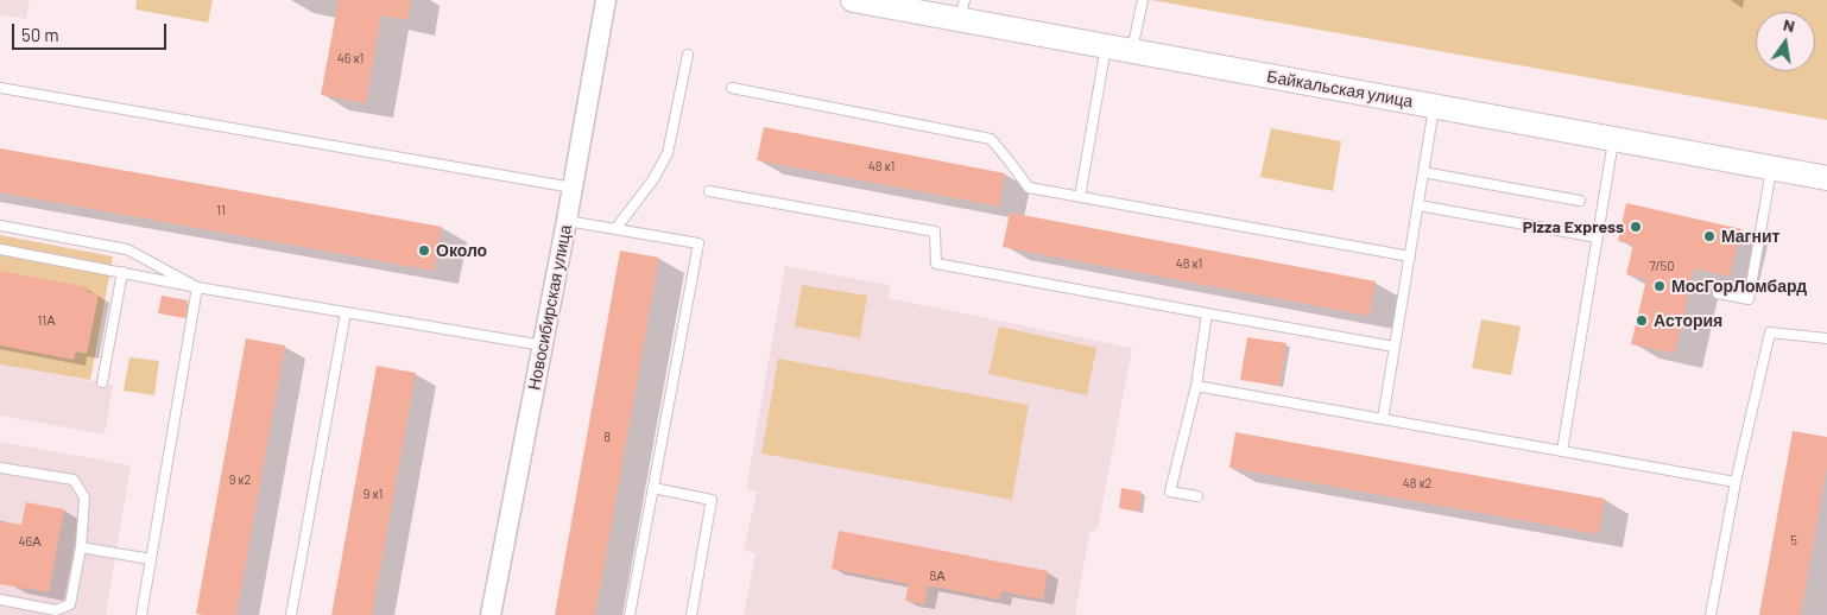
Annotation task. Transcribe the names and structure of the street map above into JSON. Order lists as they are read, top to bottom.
{
  "streets": {
    "street": ["Байкальская улица", "Новосибирская улица"]
  },
  "places": [
    "Pizza Express",
    "Магнит",
    "Около",
    "МосГорЛомбард",
    "Астория"
  ],
  "house_numbers": [
    "46 к1",
    "48 к1",
    "11",
    "48 к1",
    "7/50",
    "11А",
    "8",
    "9 к2",
    "48 к2",
    "9 к1",
    "5",
    "46А",
    "8А"
  ],
  "scale_bar": "50 m",
  "north": "top"
}
